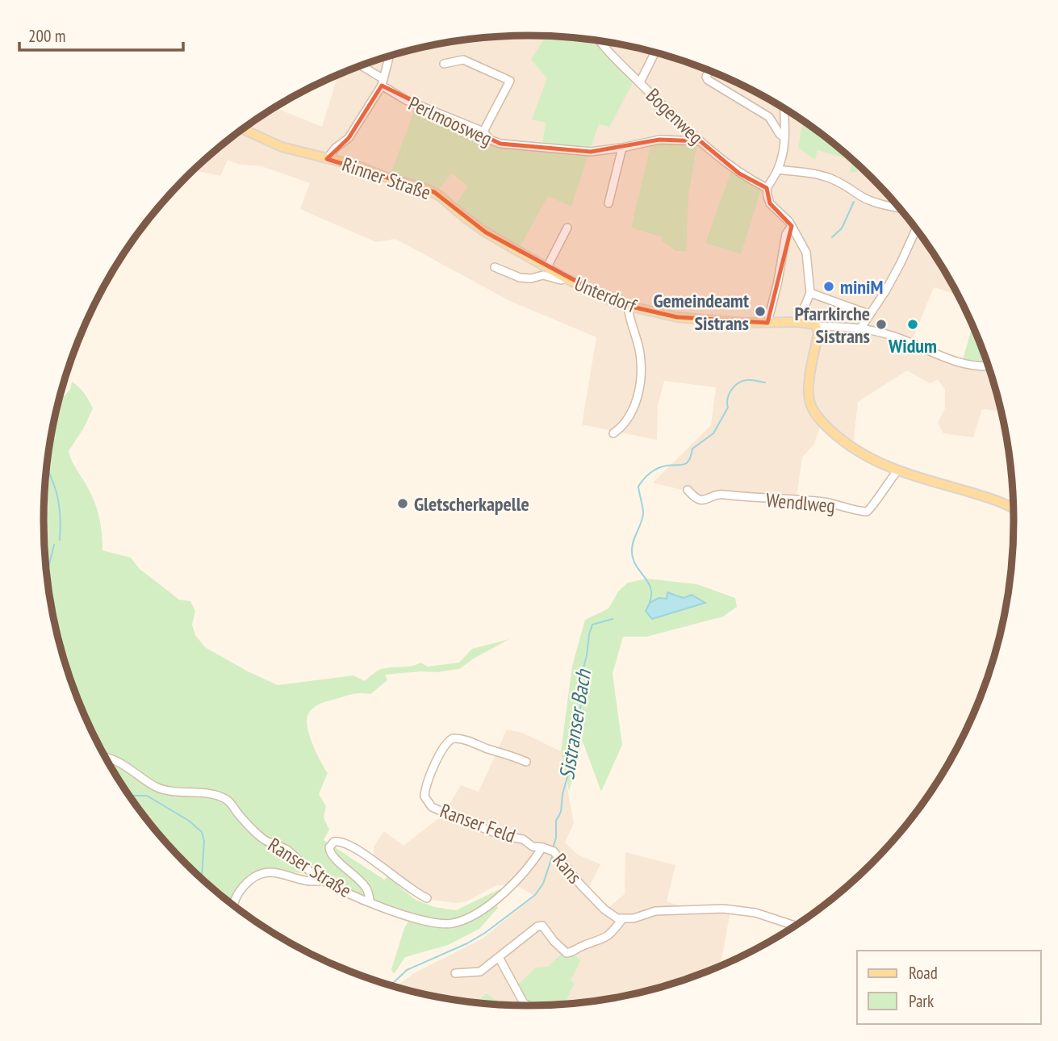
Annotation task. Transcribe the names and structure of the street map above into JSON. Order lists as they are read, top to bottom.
{
  "streets": {
    "main road": ["Rinner Straße", "Unterdorf"],
    "street": [
      "Bogenweg",
      "Perlmoosweg",
      "Wendlweg",
      "Ranser Feld",
      "Ranser Straße",
      "Rans"
    ]
  },
  "crossings": [
    ["Bogenweg", "Perlmoosweg"],
    ["Rinner Straße", "Unterdorf"],
    ["Ranser Feld", "Rans"],
    ["Ranser Straße", "Rans"]
  ],
  "water": ["Sistranser Bach"],
  "places": [
    "miniM",
    "Gemeindeamt Sistrans",
    "Pfarrkirche Sistrans",
    "Widum",
    "Gletscherkapelle"
  ],
  "legend": ["Road", "Park"],
  "scale_bar": "200 m"
}
